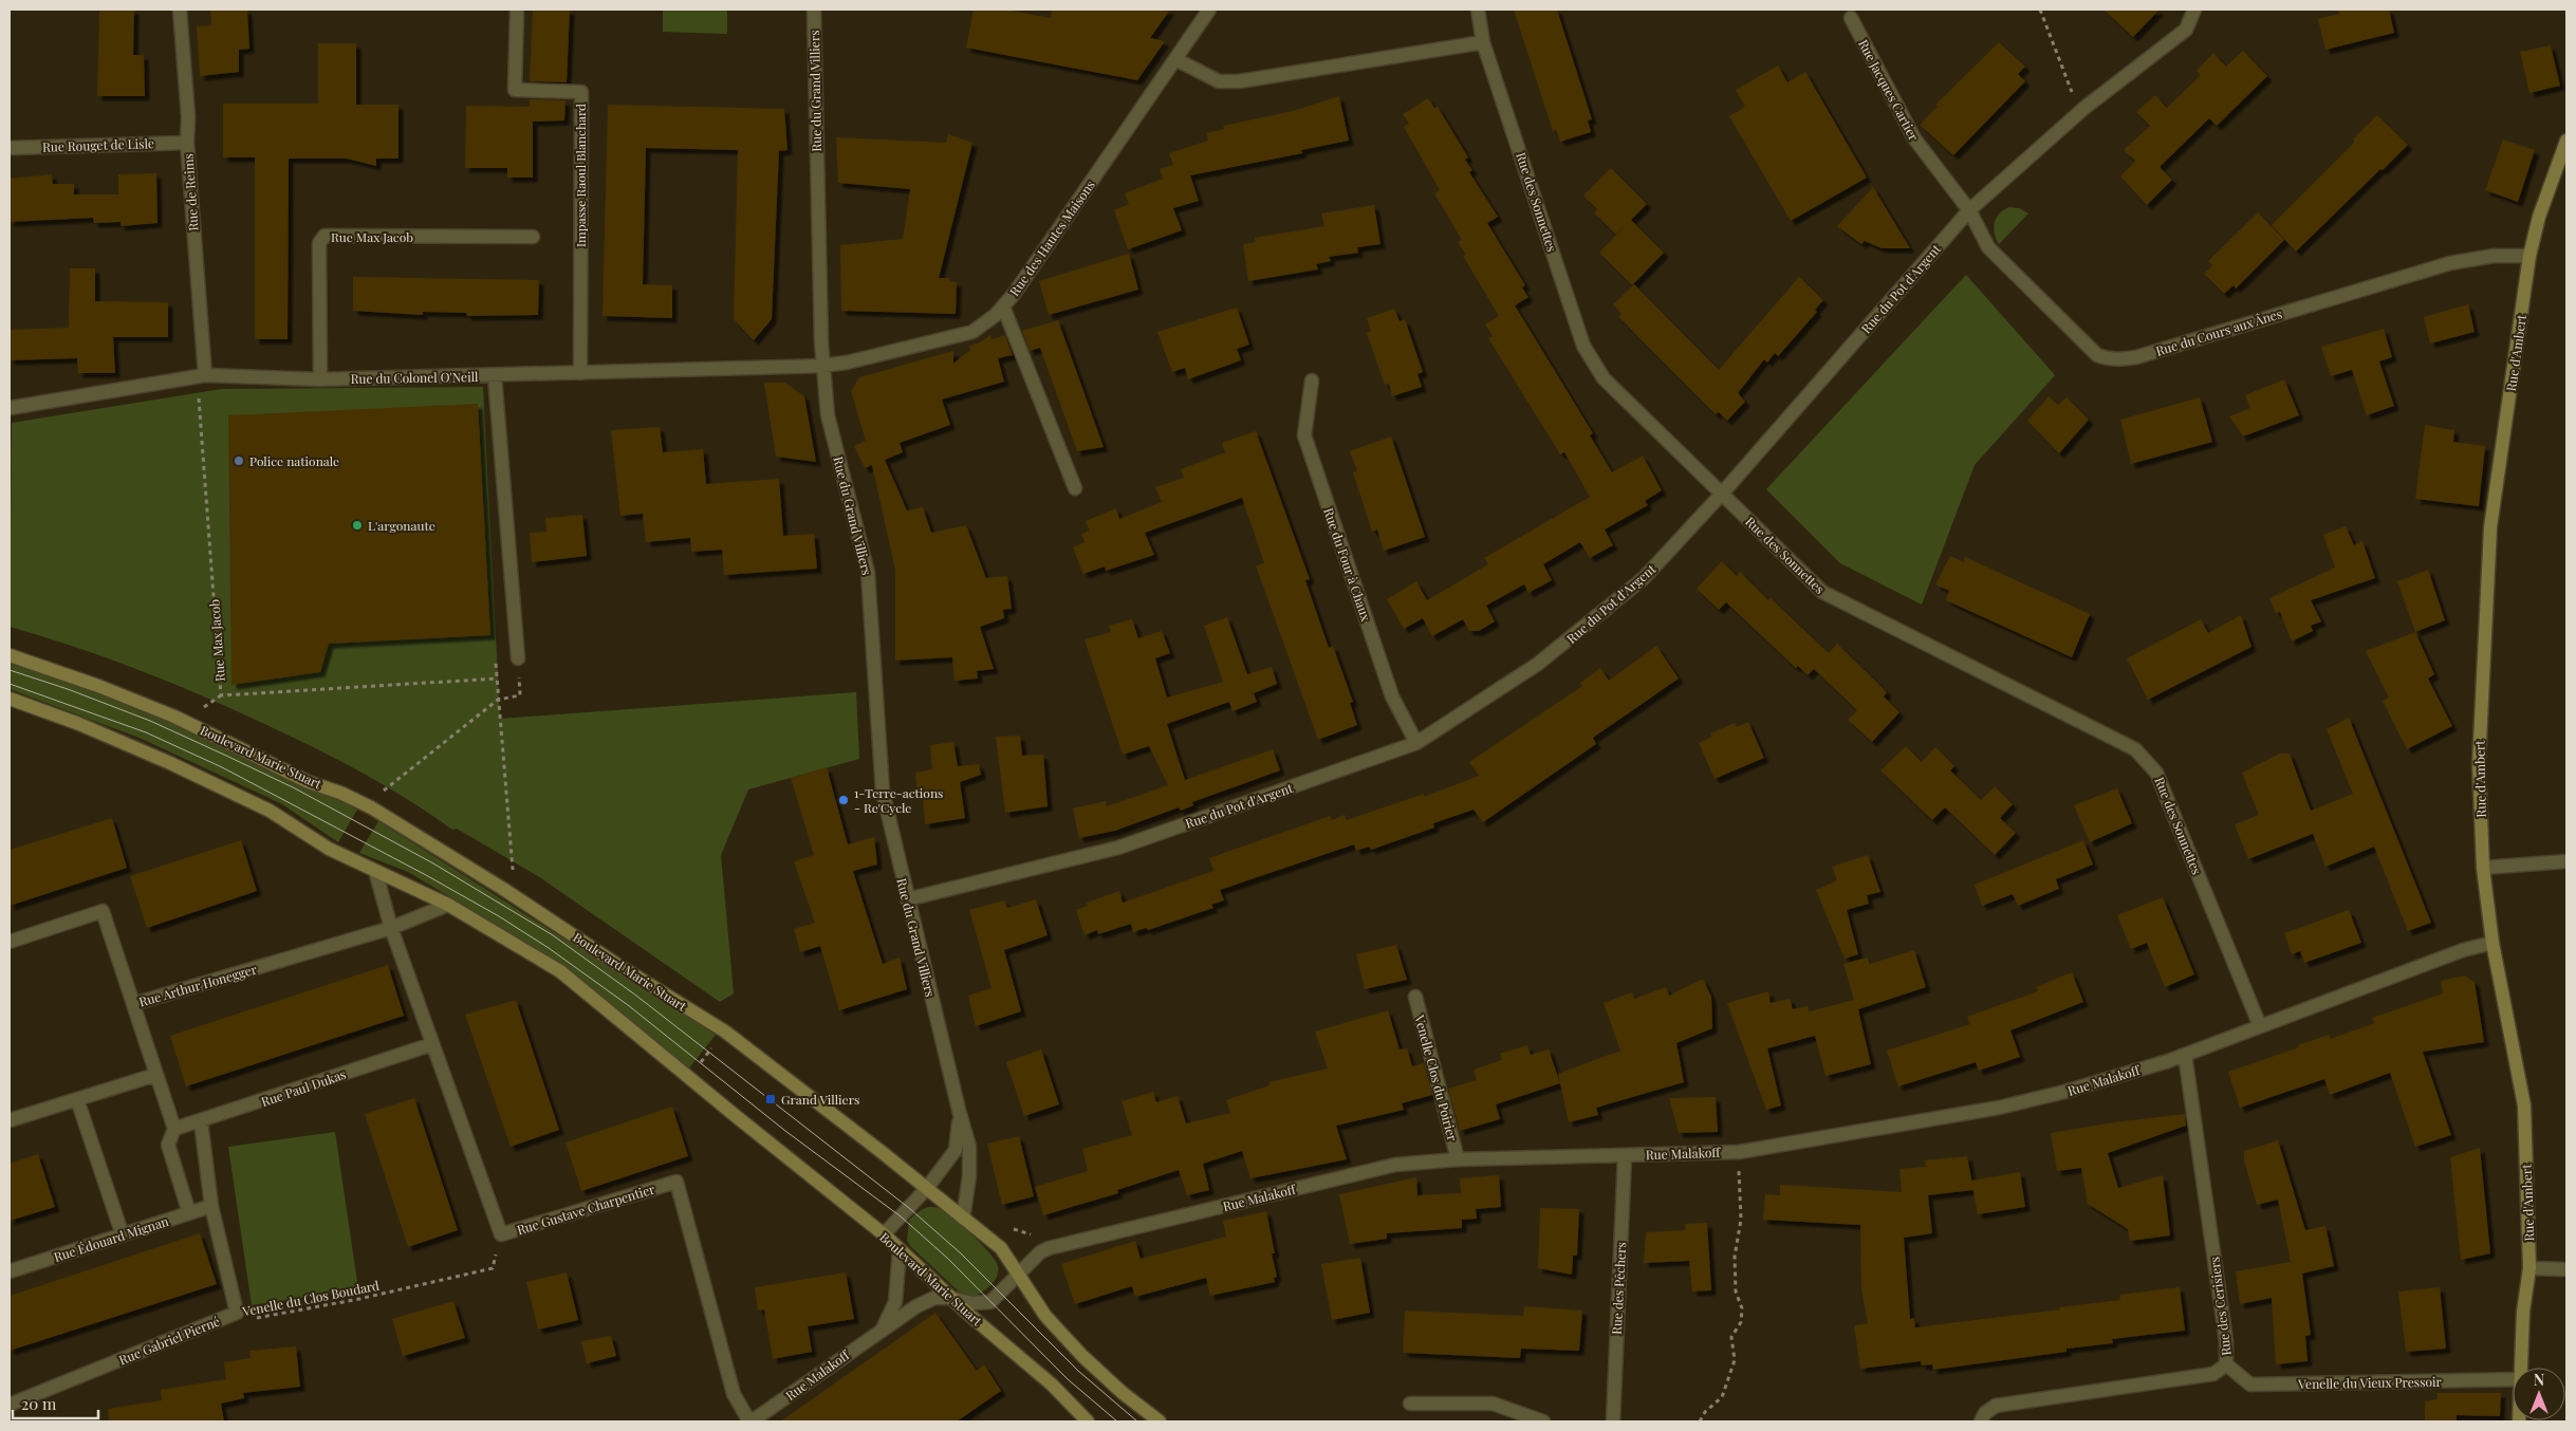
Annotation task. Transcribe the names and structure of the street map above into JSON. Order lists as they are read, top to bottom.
{
  "streets": {
    "main road": ["Rue d'Ambert", "Boulevard Marie Stuart"],
    "street": [
      "Rue Jacques Cartier",
      "Rue du Grand Villiers",
      "Rue Rouget de Lisle",
      "Impasse Raoul Blanchard",
      "Rue de Reims",
      "Rue des Sonnettes",
      "Rue Max Jacob",
      "Rue des Hautes Maisons",
      "Rue du Pot d'Argent",
      "Rue du Cours aux Ânes",
      "Rue du Colonel O'Neill",
      "Rue du Four à Chaux",
      "Rue Arthur Honegger",
      "Venelle Clos du Poirier",
      "Rue Malakoff",
      "Rue Paul Dukas",
      "Rue Gustave Charpentier",
      "Rue Édouard Mignan",
      "Rue des Pêchers",
      "Rue des Cerisiers",
      "Rue Gabriel Pierné",
      "Venelle du Vieux Pressoir"
    ],
    "path": ["Venelle du Clos Boudard"]
  },
  "crossings": [
    ["Rue Jacques Cartier", "Rue du Pot d'Argent"],
    ["Rue Jacques Cartier", "Rue du Cours aux Ânes"],
    ["Rue du Grand Villiers", "Rue des Hautes Maisons"],
    ["Rue du Grand Villiers", "Rue du Pot d'Argent"],
    ["Rue du Grand Villiers", "Rue du Colonel O'Neill"],
    ["Rue du Grand Villiers", "Boulevard Marie Stuart"],
    ["Rue Rouget de Lisle", "Rue de Reims"],
    ["Impasse Raoul Blanchard", "Rue du Colonel O'Neill"],
    ["Rue de Reims", "Rue Max Jacob"],
    ["Rue de Reims", "Rue du Colonel O'Neill"],
    ["Rue des Sonnettes", "Rue du Pot d'Argent"],
    ["Rue des Sonnettes", "Rue Malakoff"],
    ["Rue Max Jacob", "Rue du Colonel O'Neill"],
    ["Rue des Hautes Maisons", "Rue du Colonel O'Neill"],
    ["Rue du Pot d'Argent", "Rue du Cours aux Ânes"],
    ["Rue du Pot d'Argent", "Rue du Four à Chaux"],
    ["Rue du Cours aux Ânes", "Rue d'Ambert"],
    ["Rue d'Ambert", "Rue Malakoff"],
    ["Boulevard Marie Stuart", "Rue Arthur Honegger"],
    ["Boulevard Marie Stuart", "Rue Malakoff"],
    ["Boulevard Marie Stuart", "Rue Gustave Charpentier"],
    ["Rue Arthur Honegger", "Rue Gustave Charpentier"],
    ["Venelle Clos du Poirier", "Rue Malakoff"],
    ["Rue Malakoff", "Rue Gustave Charpentier"],
    ["Rue Malakoff", "Rue des Pêchers"],
    ["Rue Malakoff", "Rue des Cerisiers"],
    ["Rue Paul Dukas", "Rue Gustave Charpentier"],
    ["Rue Paul Dukas", "Rue Gabriel Pierné"],
    ["Rue Gustave Charpentier", "Venelle du Clos Boudard"],
    ["Rue Édouard Mignan", "Rue Gabriel Pierné"],
    ["Rue des Cerisiers", "Venelle du Vieux Pressoir"]
  ],
  "places": {
    "other": ["Police nationale", "L'argonaute", "1-Terre-actions - Re'Cycle"],
    "transit": ["Grand Villiers"]
  },
  "scale_bar": "20 m",
  "north": "top"
}
